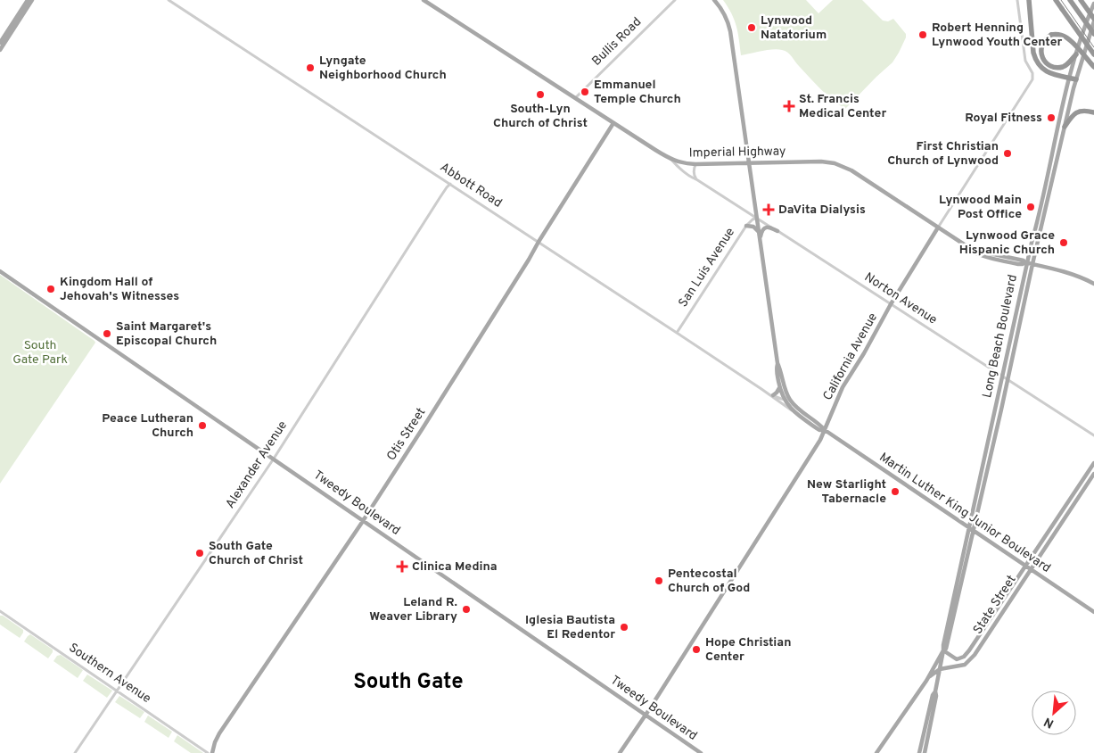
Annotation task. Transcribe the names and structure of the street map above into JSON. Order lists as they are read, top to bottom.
{
  "streets": {
    "main road": [
      "Imperial Highway",
      "Long Beach Boulevard",
      "California Avenue",
      "Otis Street",
      "Tweedy Boulevard",
      "Martin Luther King Junior Boulevard",
      "State Street"
    ],
    "street": [
      "Bullis Road",
      "Abbott Road",
      "San Luis Avenue",
      "Norton Avenue",
      "Alexander Avenue",
      "Southern Avenue"
    ]
  },
  "crossings": [
    ["Bullis Road", "Imperial Highway"],
    ["Imperial Highway", "Norton Avenue"],
    ["Imperial Highway", "Long Beach Boulevard"],
    ["Imperial Highway", "California Avenue"],
    ["Imperial Highway", "Otis Street"],
    ["Imperial Highway", "Martin Luther King Junior Boulevard"],
    ["Abbott Road", "San Luis Avenue"],
    ["Abbott Road", "Otis Street"],
    ["Abbott Road", "Alexander Avenue"],
    ["Abbott Road", "Martin Luther King Junior Boulevard"],
    ["San Luis Avenue", "Norton Avenue"],
    ["San Luis Avenue", "Martin Luther King Junior Boulevard"],
    ["Norton Avenue", "Long Beach Boulevard"],
    ["Norton Avenue", "California Avenue"],
    ["Norton Avenue", "Martin Luther King Junior Boulevard"],
    ["Long Beach Boulevard", "Martin Luther King Junior Boulevard"],
    ["Long Beach Boulevard", "State Street"],
    ["California Avenue", "Tweedy Boulevard"],
    ["California Avenue", "Martin Luther King Junior Boulevard"],
    ["Otis Street", "Tweedy Boulevard"],
    ["Alexander Avenue", "Tweedy Boulevard"],
    ["Alexander Avenue", "Southern Avenue"],
    ["Martin Luther King Junior Boulevard", "State Street"]
  ],
  "districts": ["South Gate"],
  "parks": ["South Gate Park"],
  "places": {
    "other": [
      "Lynwood Natatorium",
      "Robert Henning Lynwood Youth Center",
      "Lyngate Neighborhood Church",
      "Emmanuel Temple Church",
      "South-Lyn Church of Christ",
      "Royal Fitness",
      "First Christian Church of Lynwood",
      "Lynwood Main Post Office",
      "Lynwood Grace Hispanic Church",
      "Kingdom Hall of Jehovah's Witnesses",
      "Saint Margaret's Episcopal Church",
      "Peace Lutheran Church",
      "New Starlight Tabernacle",
      "South Gate Church of Christ",
      "Pentecostal Church of God",
      "Leland R. Weaver Library",
      "Iglesia Bautista El Redentor",
      "Hope Christian Center"
    ],
    "health": ["St. Francis Medical Center", "DaVita Dialysis", "Clinica Medina"]
  },
  "north": "bottom left"
}
